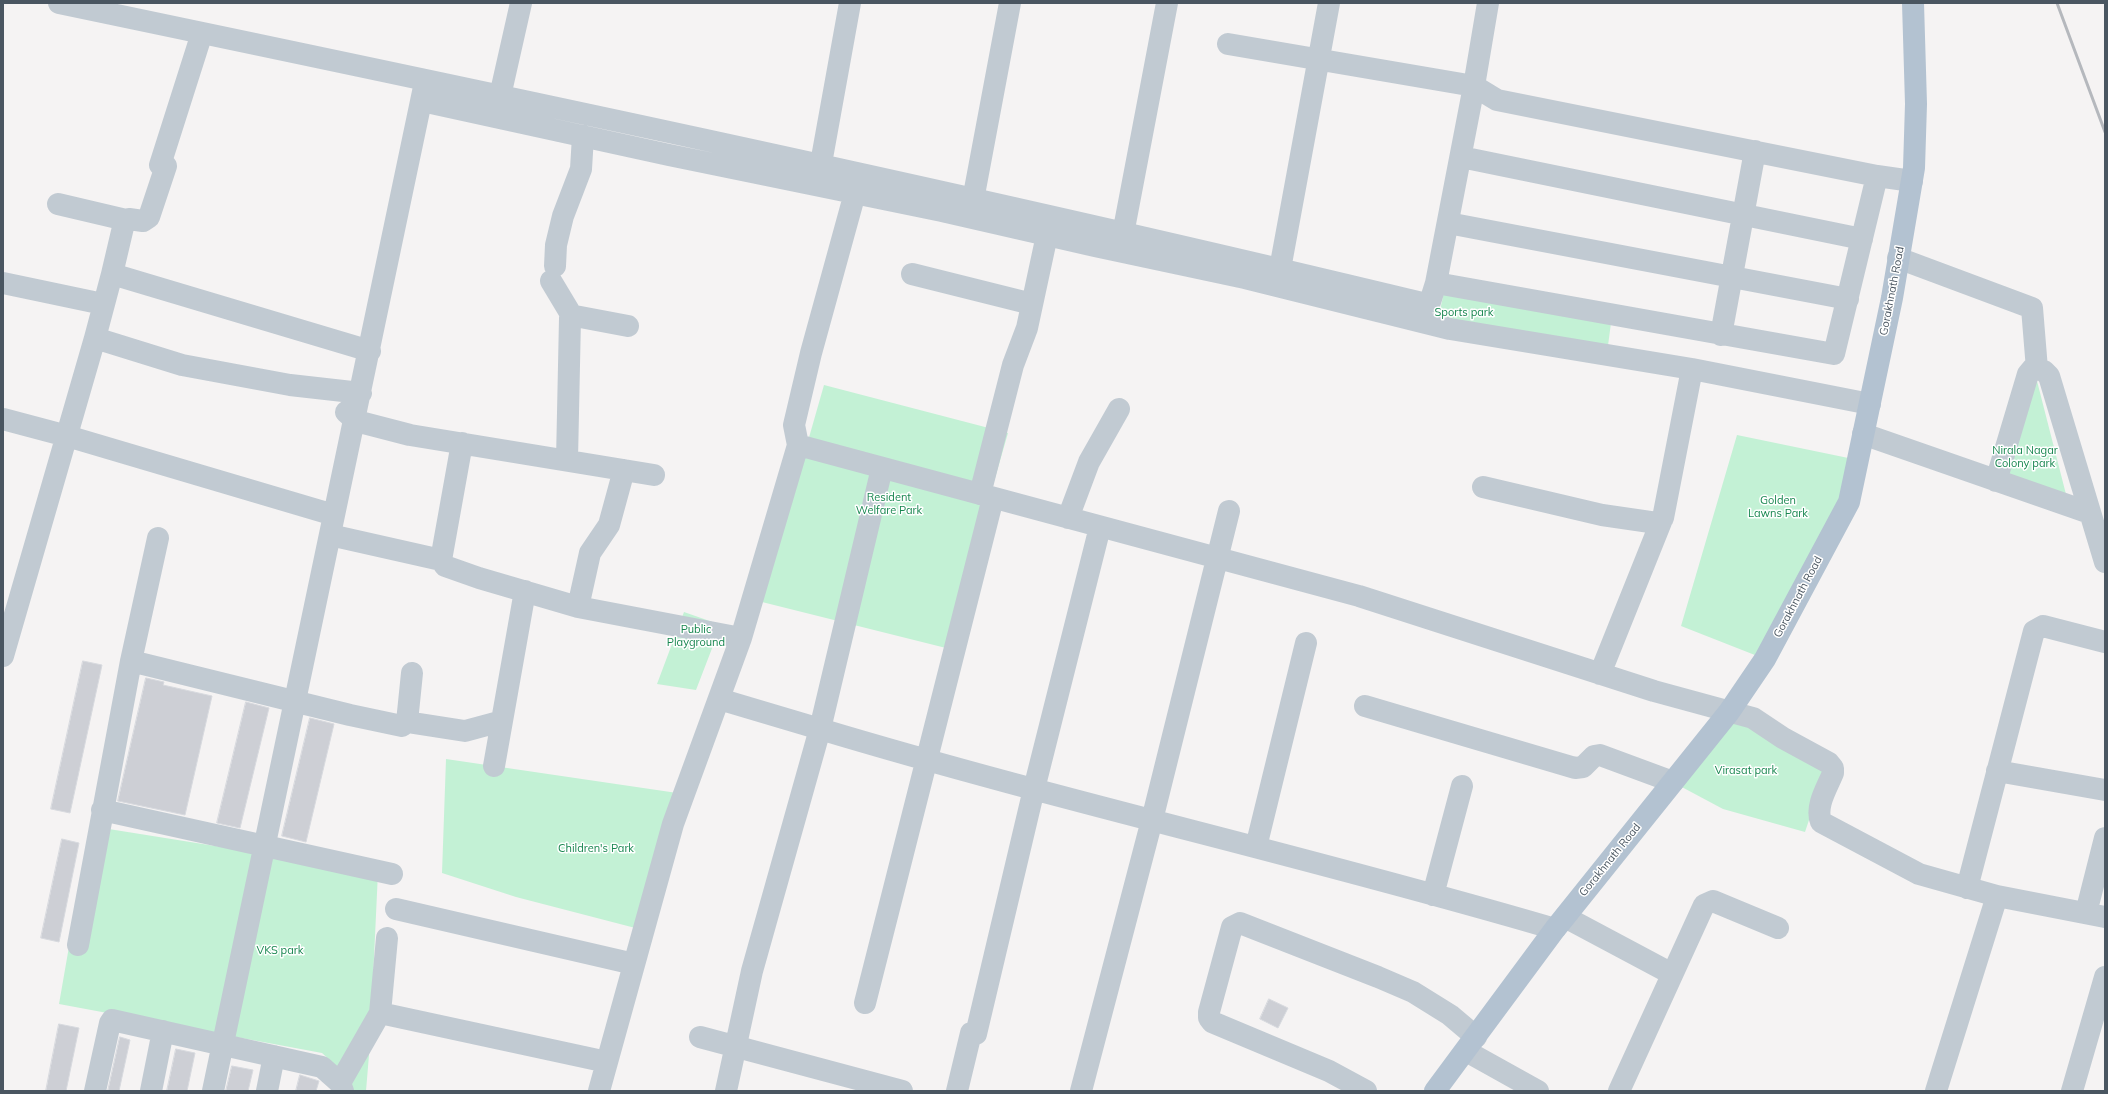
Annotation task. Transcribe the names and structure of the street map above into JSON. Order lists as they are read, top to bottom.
{
  "streets": {
    "main road": ["Gorakhnath Road"]
  },
  "parks": [
    "Sports park",
    "Nirala Nagar Colony park",
    "Resident Welfare Park",
    "Golden Lawns Park",
    "Public Playground",
    "Virasat park",
    "Children's Park",
    "VKS park"
  ]
}
